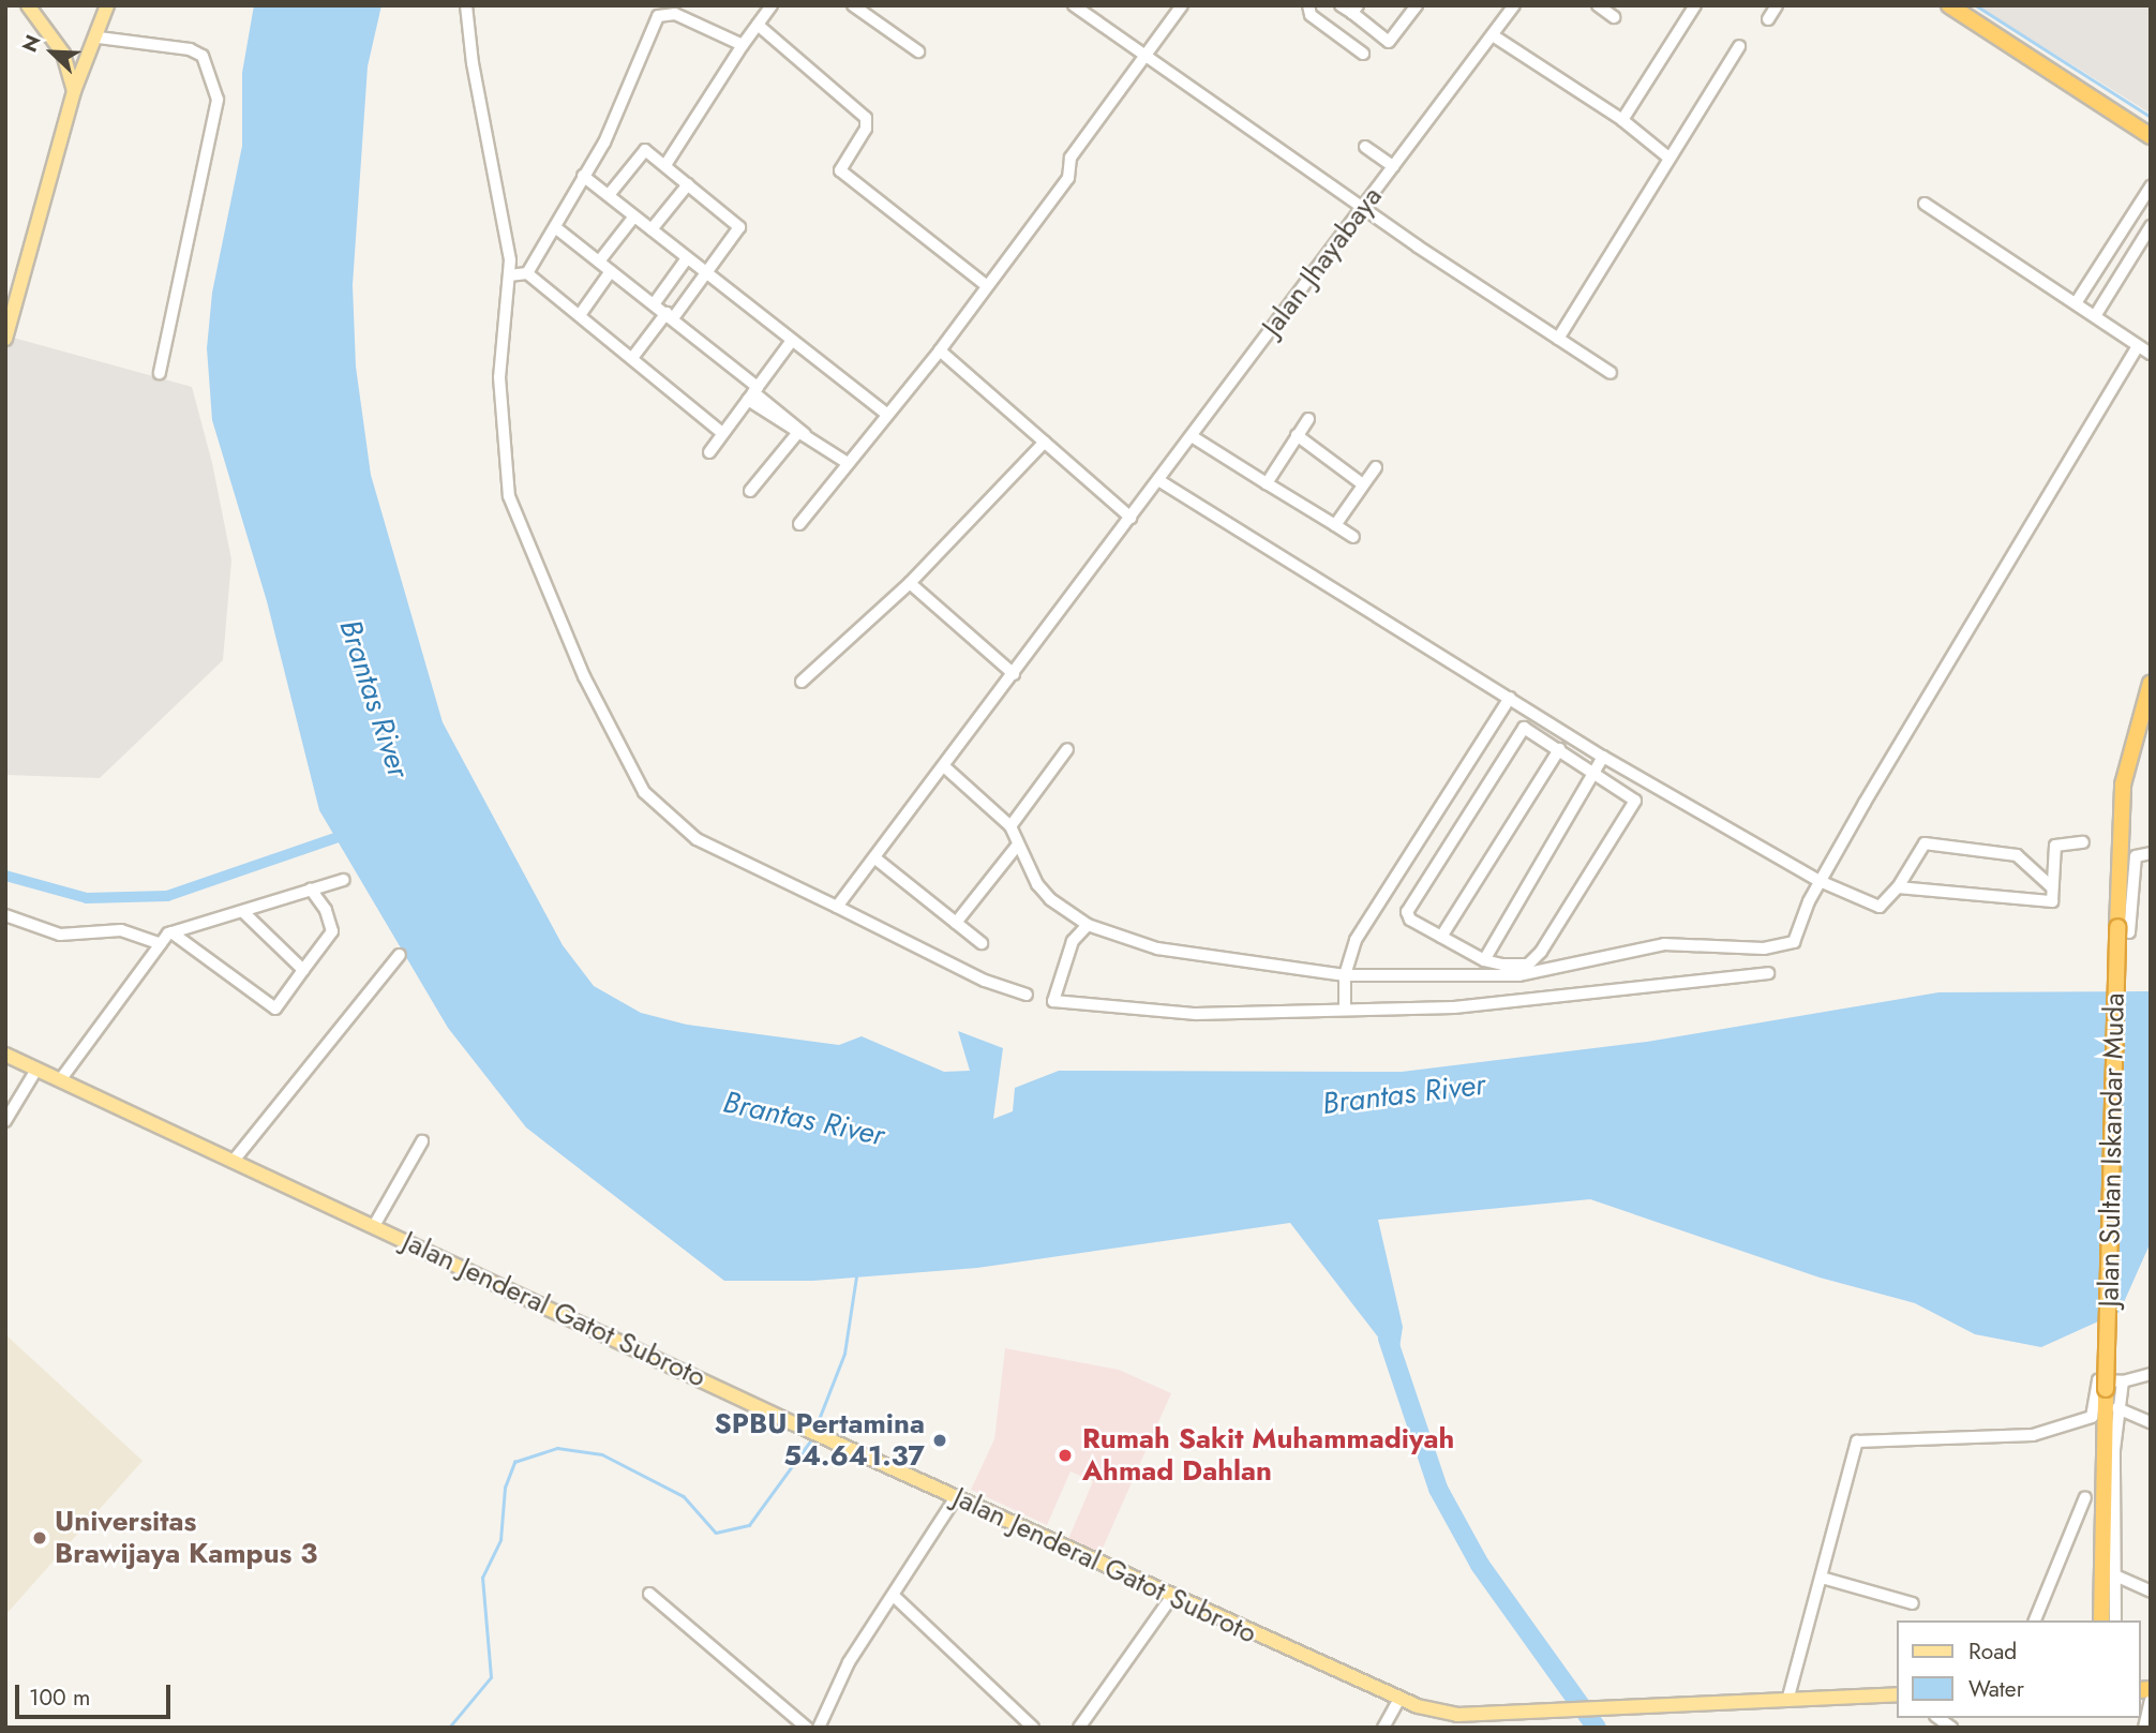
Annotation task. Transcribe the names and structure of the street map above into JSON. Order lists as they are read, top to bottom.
{
  "streets": {
    "highway": ["Jalan Sultan Iskandar Muda"],
    "main road": ["Jalan Jenderal Gatot Subroto"],
    "street": ["Jalan Jhayabaya"]
  },
  "water": ["Brantas River"],
  "places": ["SPBU Pertamina 54.641.37", "Rumah Sakit Muhammadiyah Ahmad Dahlan", "Universitas Brawijaya Kampus 3"],
  "legend": ["Road", "Water"],
  "scale_bar": "100 m",
  "north": "top left"
}
